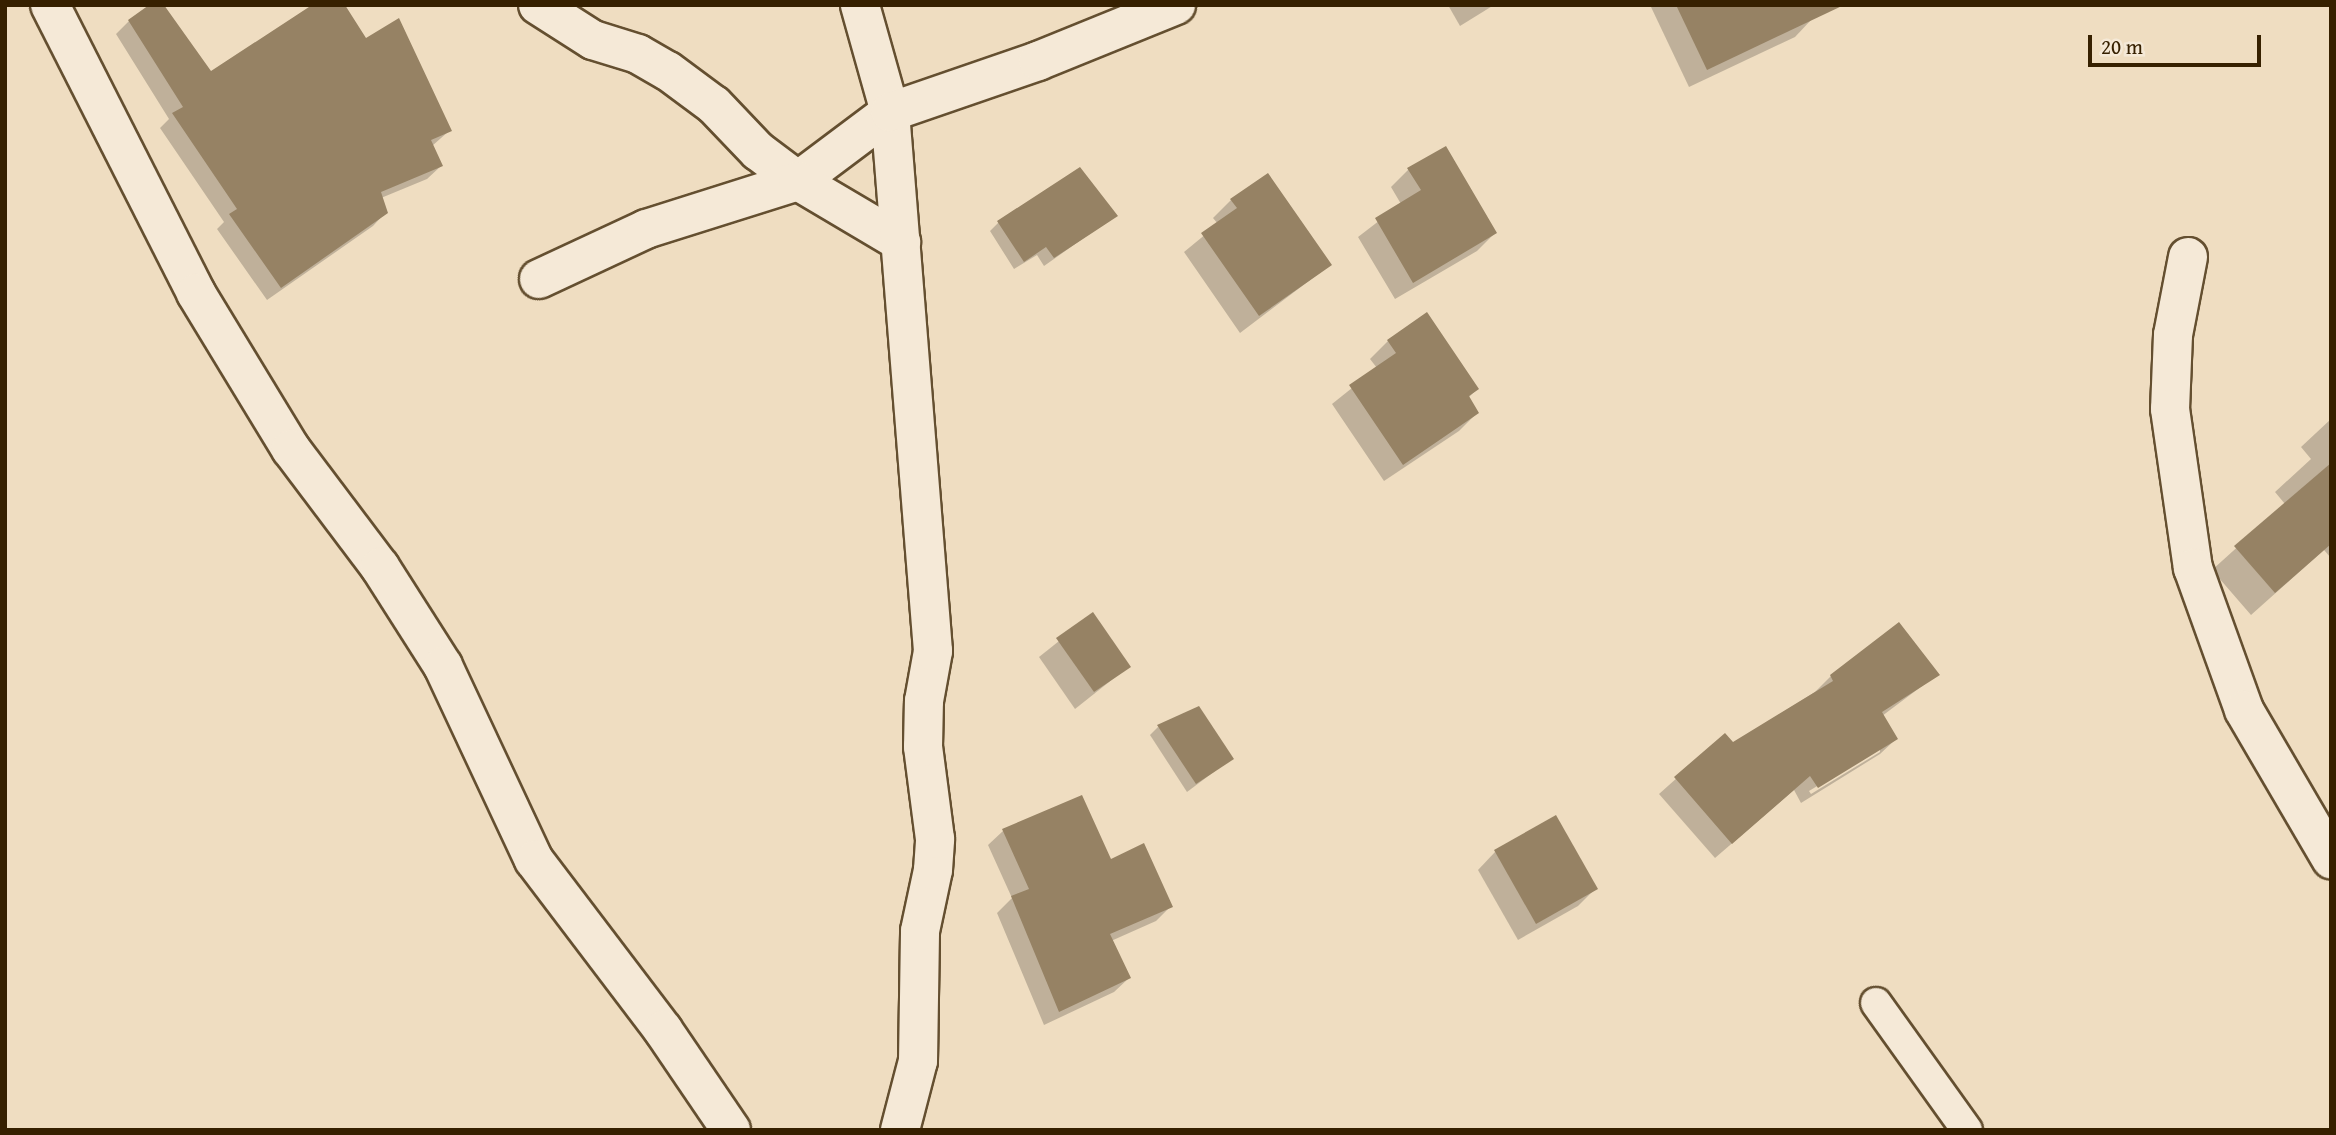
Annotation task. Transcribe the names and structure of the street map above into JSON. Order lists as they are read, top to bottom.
{
  "scale_bar": "20 m"
}
